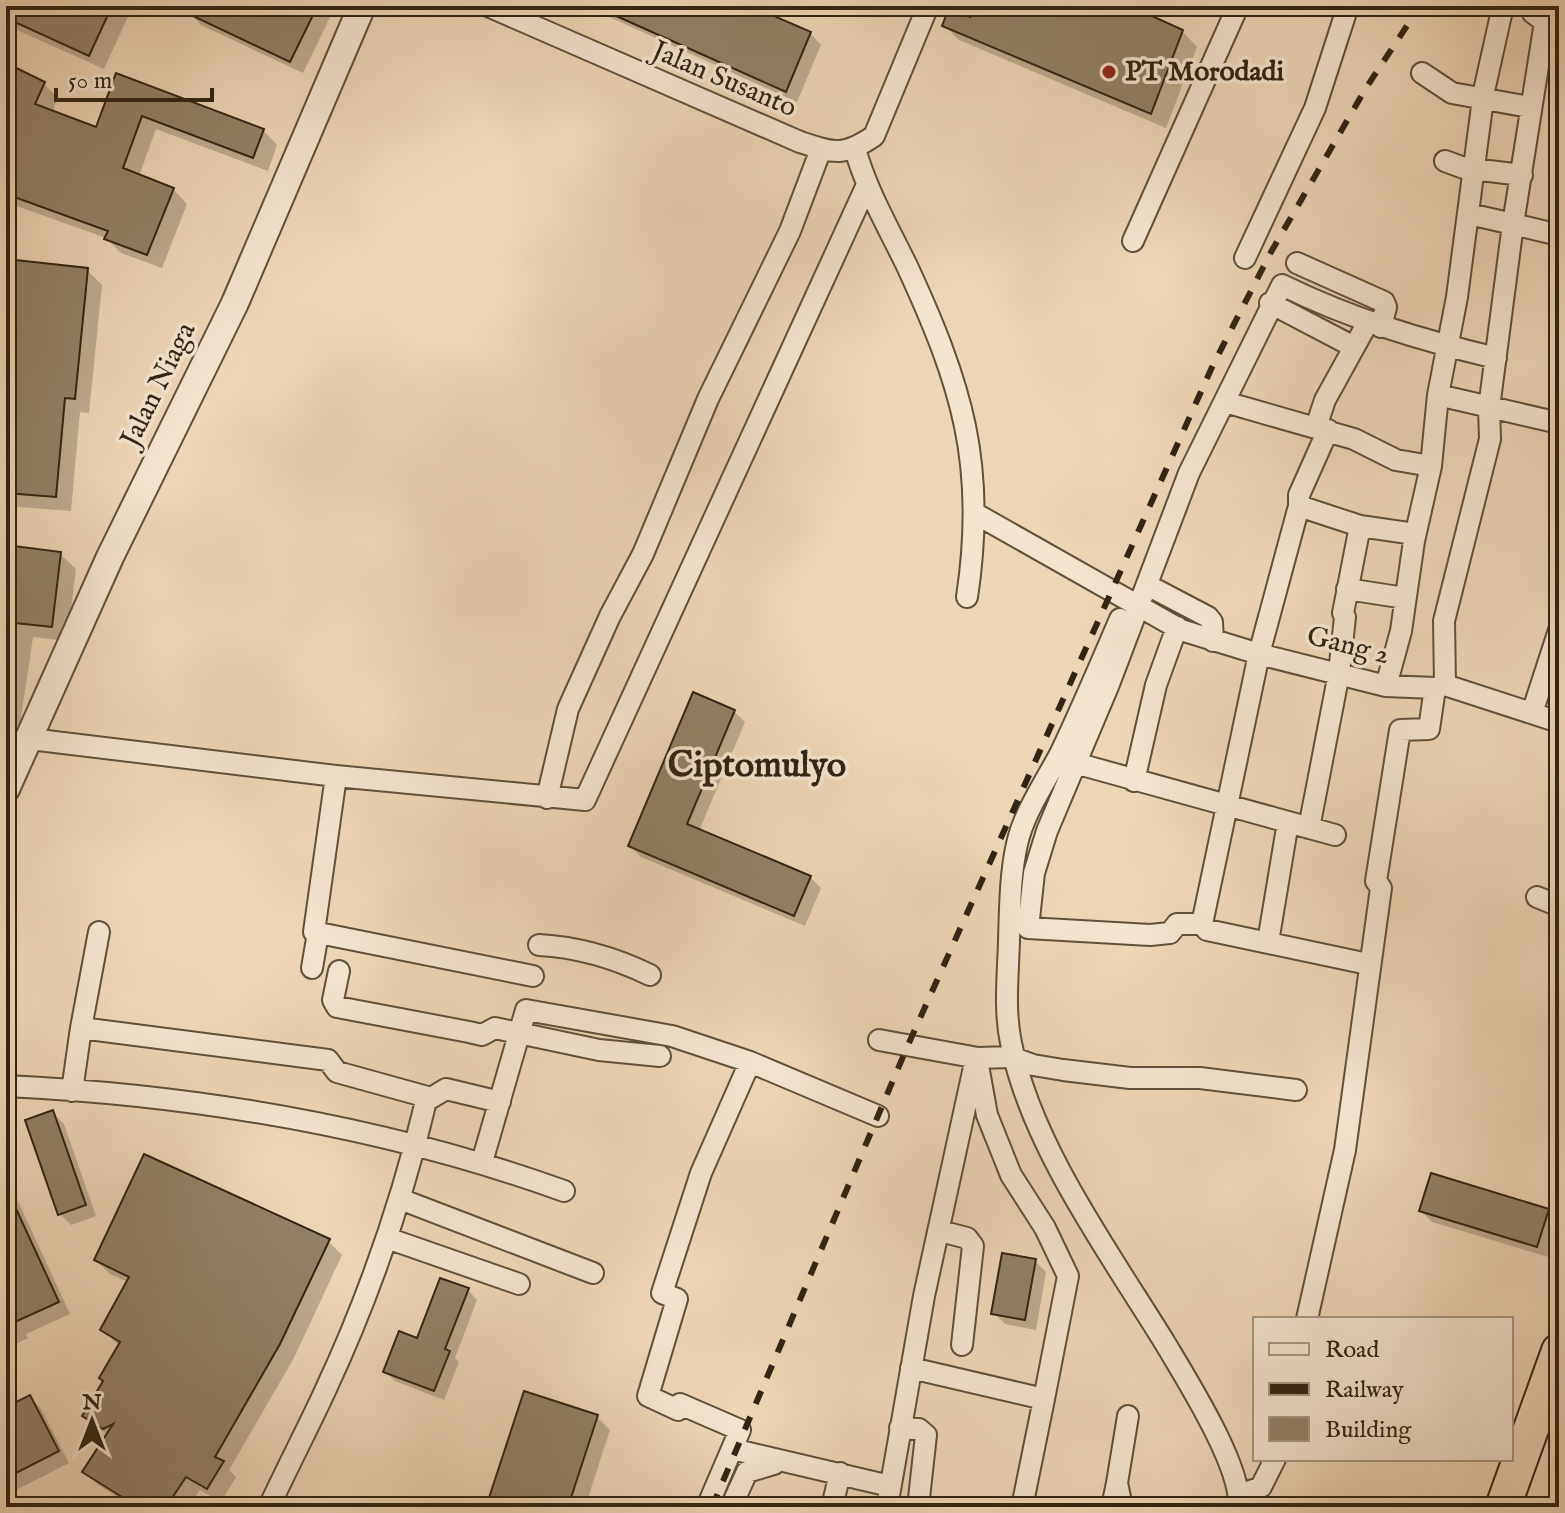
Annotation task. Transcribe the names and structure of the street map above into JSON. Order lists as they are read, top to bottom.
{
  "streets": {
    "street": ["Jalan Susanto", "Jalan Niaga", "Gang 2"]
  },
  "districts": ["Ciptomulyo"],
  "places": ["PT Morodadi"],
  "legend": ["Road", "Railway", "Building"],
  "scale_bar": "50 m",
  "north": "top"
}
